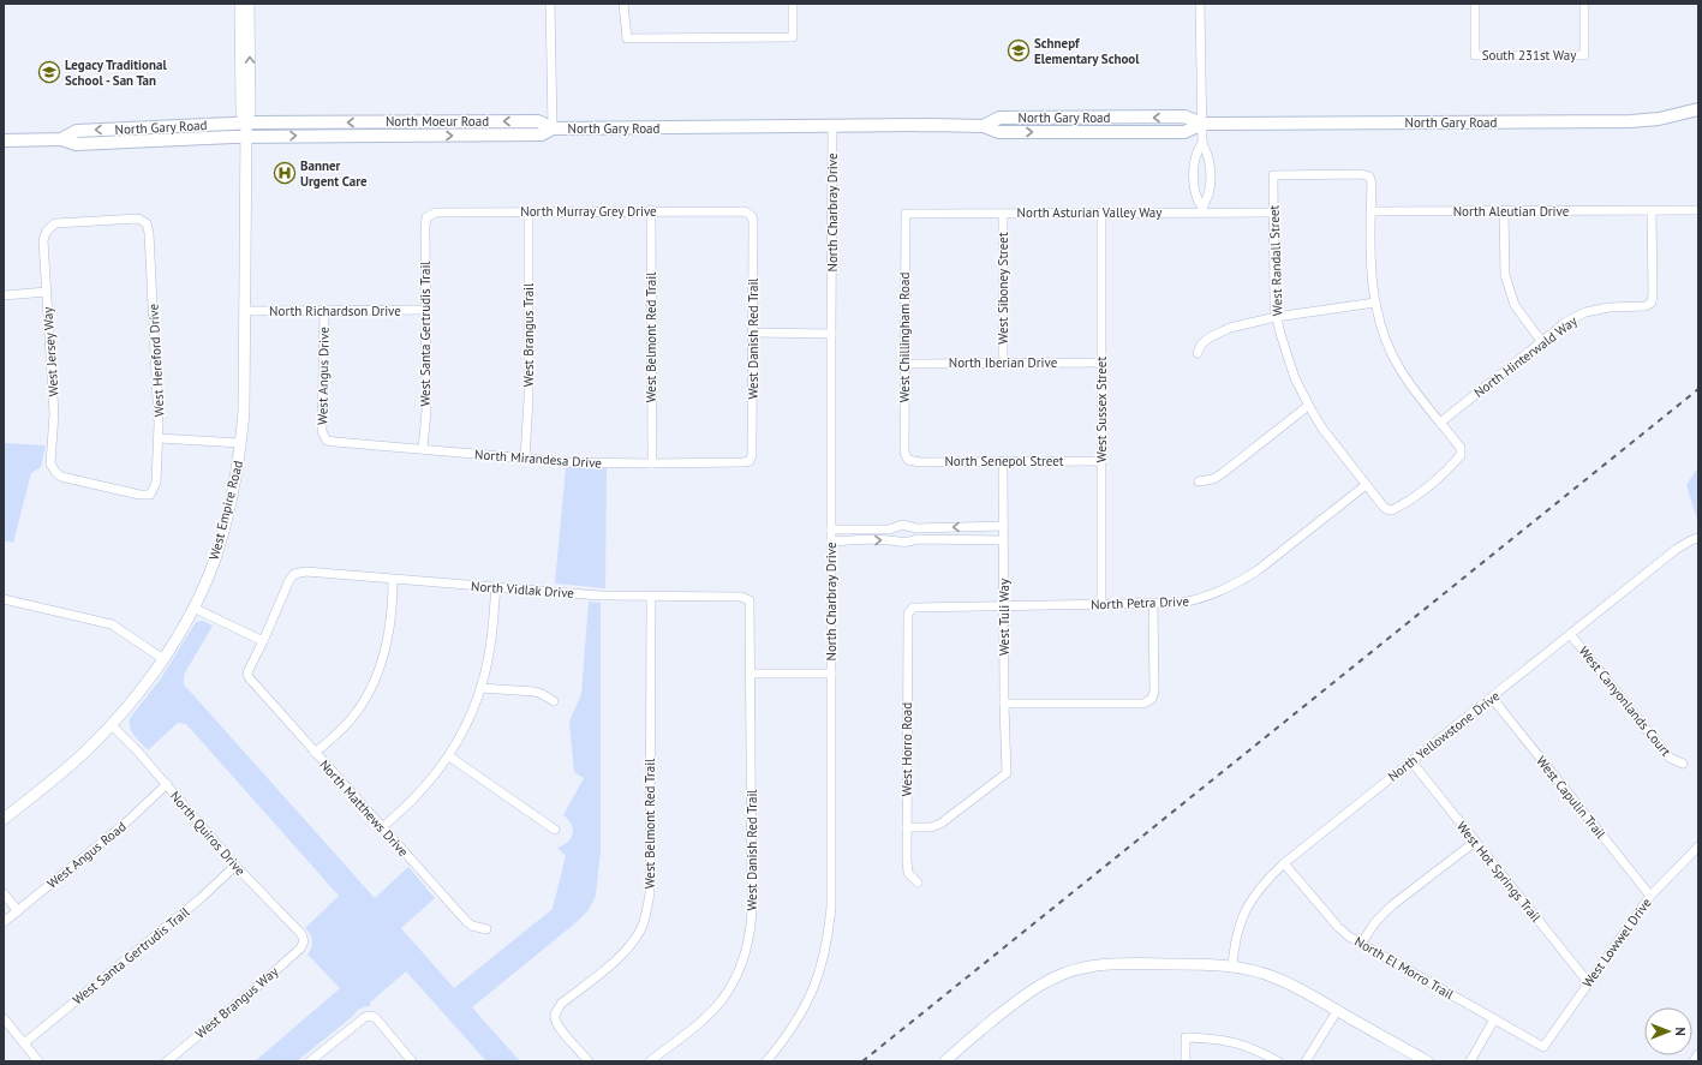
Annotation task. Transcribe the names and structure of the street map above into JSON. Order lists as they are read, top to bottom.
{
  "streets": {
    "main road": ["North Gary Road", "North Moeur Road"],
    "street": [
      "South 231st Way",
      "North Murray Grey Drive",
      "North Aleutian Drive",
      "North Charbray Drive",
      "North Asturian Valley Way",
      "West Randall Street",
      "West Siboney Street",
      "North Richardson Drive",
      "West Santa Gertrudis Trail",
      "West Brangus Trail",
      "West Belmont Red Trail",
      "West Chillingham Road",
      "West Danish Red Trail",
      "West Jersey Way",
      "North Hinterwald Way",
      "West Hereford Drive",
      "North Iberian Drive",
      "West Angus Drive",
      "West Sussex Street",
      "North Mirandesa Drive",
      "North Senepol Street",
      "West Empire Road",
      "North Vidlak Drive",
      "North Petra Drive",
      "West Tuli Way",
      "West Canyonlands Court",
      "North Yellowstone Drive",
      "West Horro Road",
      "West Capulin Trail",
      "North Matthews Drive",
      "North Quiros Drive",
      "West Angus Road",
      "West Hot Springs Trail",
      "West Lowwel Drive",
      "North El Morro Trail",
      "West Brangus Way"
    ]
  },
  "crossings": [
    ["North Gary Road", "North Moeur Road"],
    ["North Gary Road", "North Charbray Drive"],
    ["North Gary Road", "West Empire Road"],
    ["North Murray Grey Drive", "West Santa Gertrudis Trail"],
    ["North Murray Grey Drive", "West Brangus Trail"],
    ["North Murray Grey Drive", "West Belmont Red Trail"],
    ["North Murray Grey Drive", "West Danish Red Trail"],
    ["North Aleutian Drive", "West Randall Street"],
    ["North Aleutian Drive", "North Hinterwald Way"],
    ["North Asturian Valley Way", "West Randall Street"],
    ["North Asturian Valley Way", "West Siboney Street"],
    ["North Asturian Valley Way", "West Chillingham Road"],
    ["North Asturian Valley Way", "West Sussex Street"],
    ["West Randall Street", "North Hinterwald Way"],
    ["West Randall Street", "North Petra Drive"],
    ["West Siboney Street", "North Iberian Drive"],
    ["North Richardson Drive", "West Santa Gertrudis Trail"],
    ["North Richardson Drive", "West Angus Drive"],
    ["North Richardson Drive", "West Empire Road"],
    ["West Santa Gertrudis Trail", "North Mirandesa Drive"],
    ["West Santa Gertrudis Trail", "North Quiros Drive"],
    ["West Brangus Trail", "North Mirandesa Drive"],
    ["West Belmont Red Trail", "North Mirandesa Drive"],
    ["West Belmont Red Trail", "North Vidlak Drive"],
    ["West Chillingham Road", "North Iberian Drive"],
    ["West Chillingham Road", "North Senepol Street"],
    ["West Danish Red Trail", "North Mirandesa Drive"],
    ["West Danish Red Trail", "North Vidlak Drive"],
    ["West Jersey Way", "West Hereford Drive"],
    ["North Iberian Drive", "West Sussex Street"],
    ["West Angus Drive", "North Mirandesa Drive"],
    ["West Sussex Street", "North Senepol Street"],
    ["West Sussex Street", "North Petra Drive"],
    ["North Senepol Street", "West Tuli Way"],
    ["West Empire Road", "North Quiros Drive"],
    ["North Vidlak Drive", "North Matthews Drive"],
    ["North Petra Drive", "West Tuli Way"],
    ["North Petra Drive", "West Horro Road"],
    ["West Tuli Way", "West Horro Road"],
    ["West Canyonlands Court", "North Yellowstone Drive"],
    ["North Yellowstone Drive", "West Capulin Trail"],
    ["North Yellowstone Drive", "West Hot Springs Trail"],
    ["North Yellowstone Drive", "North El Morro Trail"],
    ["West Capulin Trail", "West Lowwel Drive"],
    ["North Quiros Drive", "West Angus Road"],
    ["North Quiros Drive", "West Brangus Way"],
    ["West Hot Springs Trail", "West Lowwel Drive"],
    ["West Lowwel Drive", "North El Morro Trail"]
  ],
  "one_way": ["North Moeur Road"],
  "places": {
    "school or university": ["Schnepf Elementary School", "Legacy Traditional School - San Tan"],
    "hospital": ["Banner Urgent Care"]
  },
  "north": "right"
}
